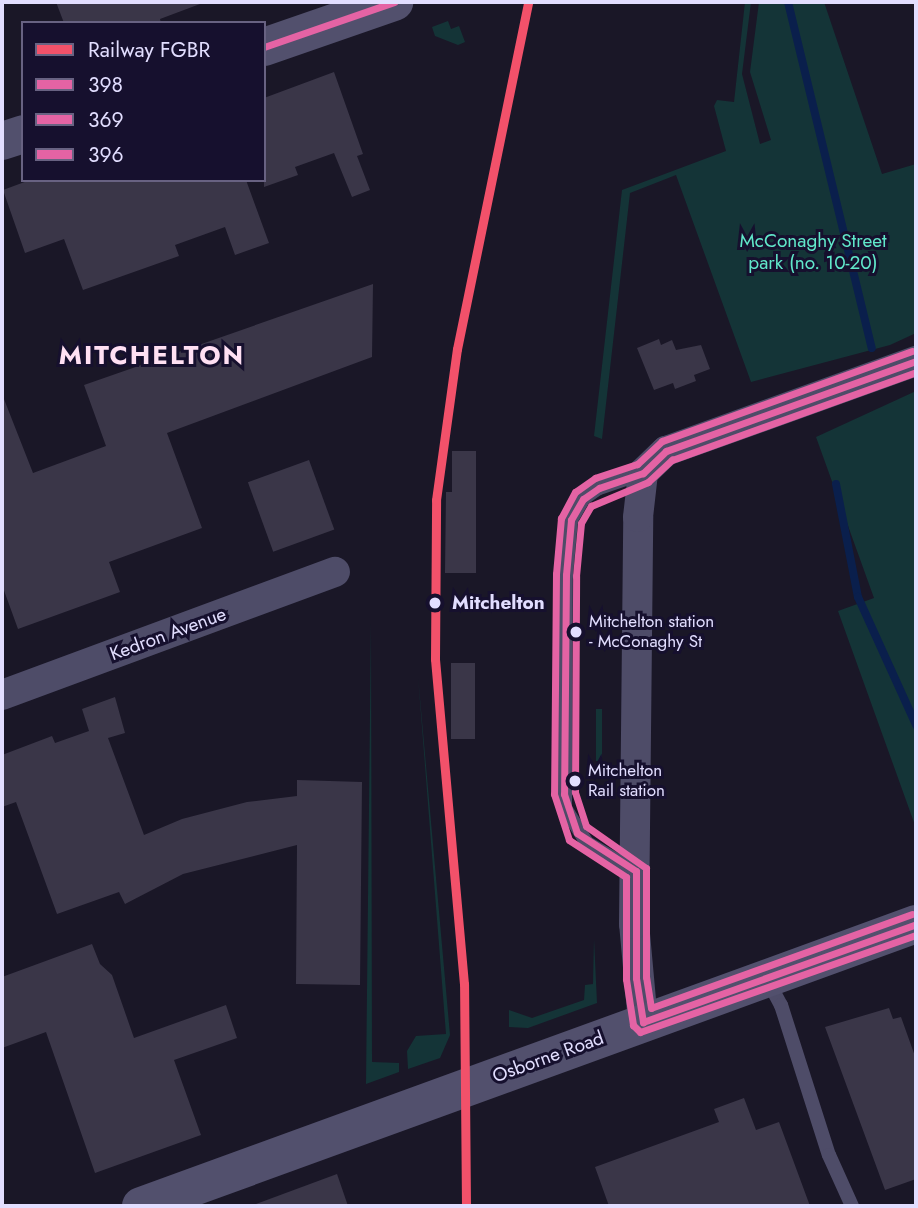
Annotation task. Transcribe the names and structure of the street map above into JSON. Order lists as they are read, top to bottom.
{
  "streets": {
    "street": ["Kedron Avenue", "Osborne Road"]
  },
  "districts": ["MITCHELTON"],
  "parks": ["McConaghy Street park (no. 10-20)"],
  "places": ["Mitchelton", "Mitchelton station - McConaghy St", "Mitchelton Rail station"],
  "lines": [
    "rail line FGBR",
    "transit line 398",
    "transit line 369",
    "transit line 396"
  ],
  "legend": [
    "Railway FGBR",
    "398",
    "369",
    "396"
  ]
}
